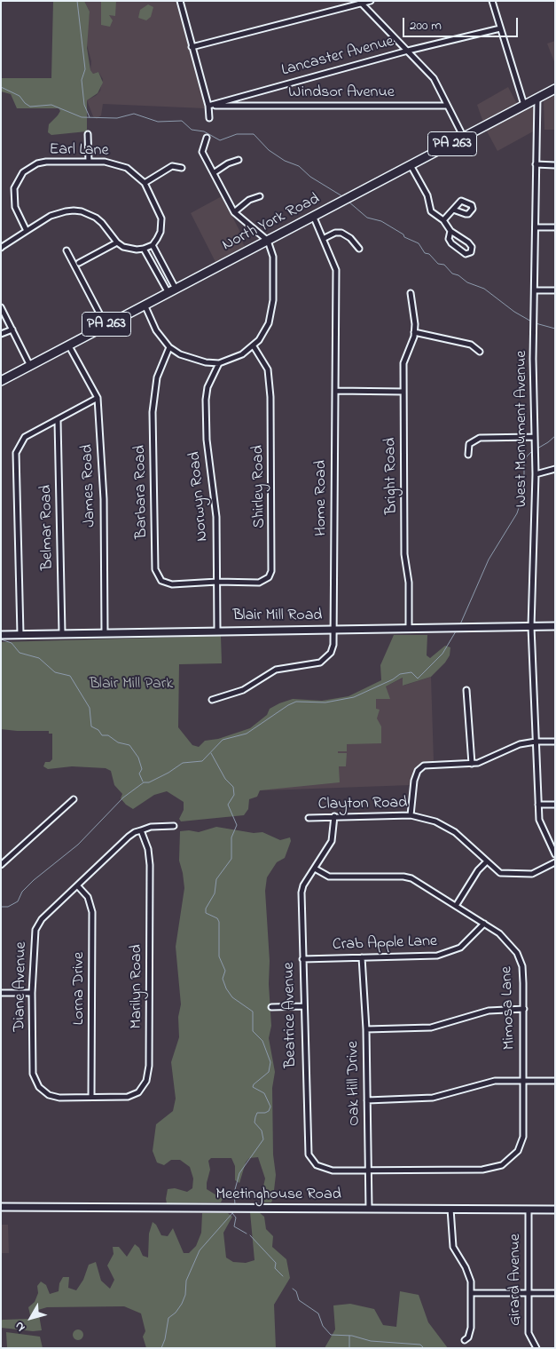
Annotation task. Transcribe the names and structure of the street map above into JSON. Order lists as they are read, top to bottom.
{
  "streets": {
    "highway": ["PA 263", "North York Road"],
    "main road": ["Blair Mill Road", "Meetinghouse Road"],
    "street": [
      "Lancaster Avenue",
      "Windsor Avenue",
      "Earl Lane",
      "West Monument Avenue",
      "Bright Road",
      "James Road",
      "Shirley Road",
      "Barbara Road",
      "Norwyn Road",
      "Home Road",
      "Belmar Road",
      "Clayton Road",
      "Crab Apple Lane",
      "Diane Avenue",
      "Marilyn Road",
      "Lorna Drive",
      "Mimosa Lane",
      "Beatrice Avenue",
      "Oak Hill Drive",
      "Girard Avenue"
    ]
  },
  "crossings": [
    ["Lancaster Avenue", "Windsor Avenue"],
    ["North York Road", "West Monument Avenue"],
    ["North York Road", "James Road"],
    ["North York Road", "Home Road"],
    ["West Monument Avenue", "Blair Mill Road"],
    ["Bright Road", "Blair Mill Road"],
    ["James Road", "Blair Mill Road"],
    ["Shirley Road", "Barbara Road"],
    ["Shirley Road", "Norwyn Road"],
    ["Barbara Road", "Norwyn Road"],
    ["Norwyn Road", "Blair Mill Road"],
    ["Home Road", "Blair Mill Road"],
    ["Belmar Road", "Blair Mill Road"],
    ["Clayton Road", "Beatrice Avenue"],
    ["Crab Apple Lane", "Mimosa Lane"],
    ["Crab Apple Lane", "Beatrice Avenue"],
    ["Crab Apple Lane", "Oak Hill Drive"],
    ["Diane Avenue", "Marilyn Road"],
    ["Diane Avenue", "Lorna Drive"],
    ["Marilyn Road", "Lorna Drive"],
    ["Mimosa Lane", "Beatrice Avenue"],
    ["Beatrice Avenue", "Oak Hill Drive"],
    ["Oak Hill Drive", "Meetinghouse Road"],
    ["Meetinghouse Road", "Girard Avenue"]
  ],
  "parks": ["Blair Mill Park"],
  "scale_bar": "200 m",
  "north": "bottom left"
}
